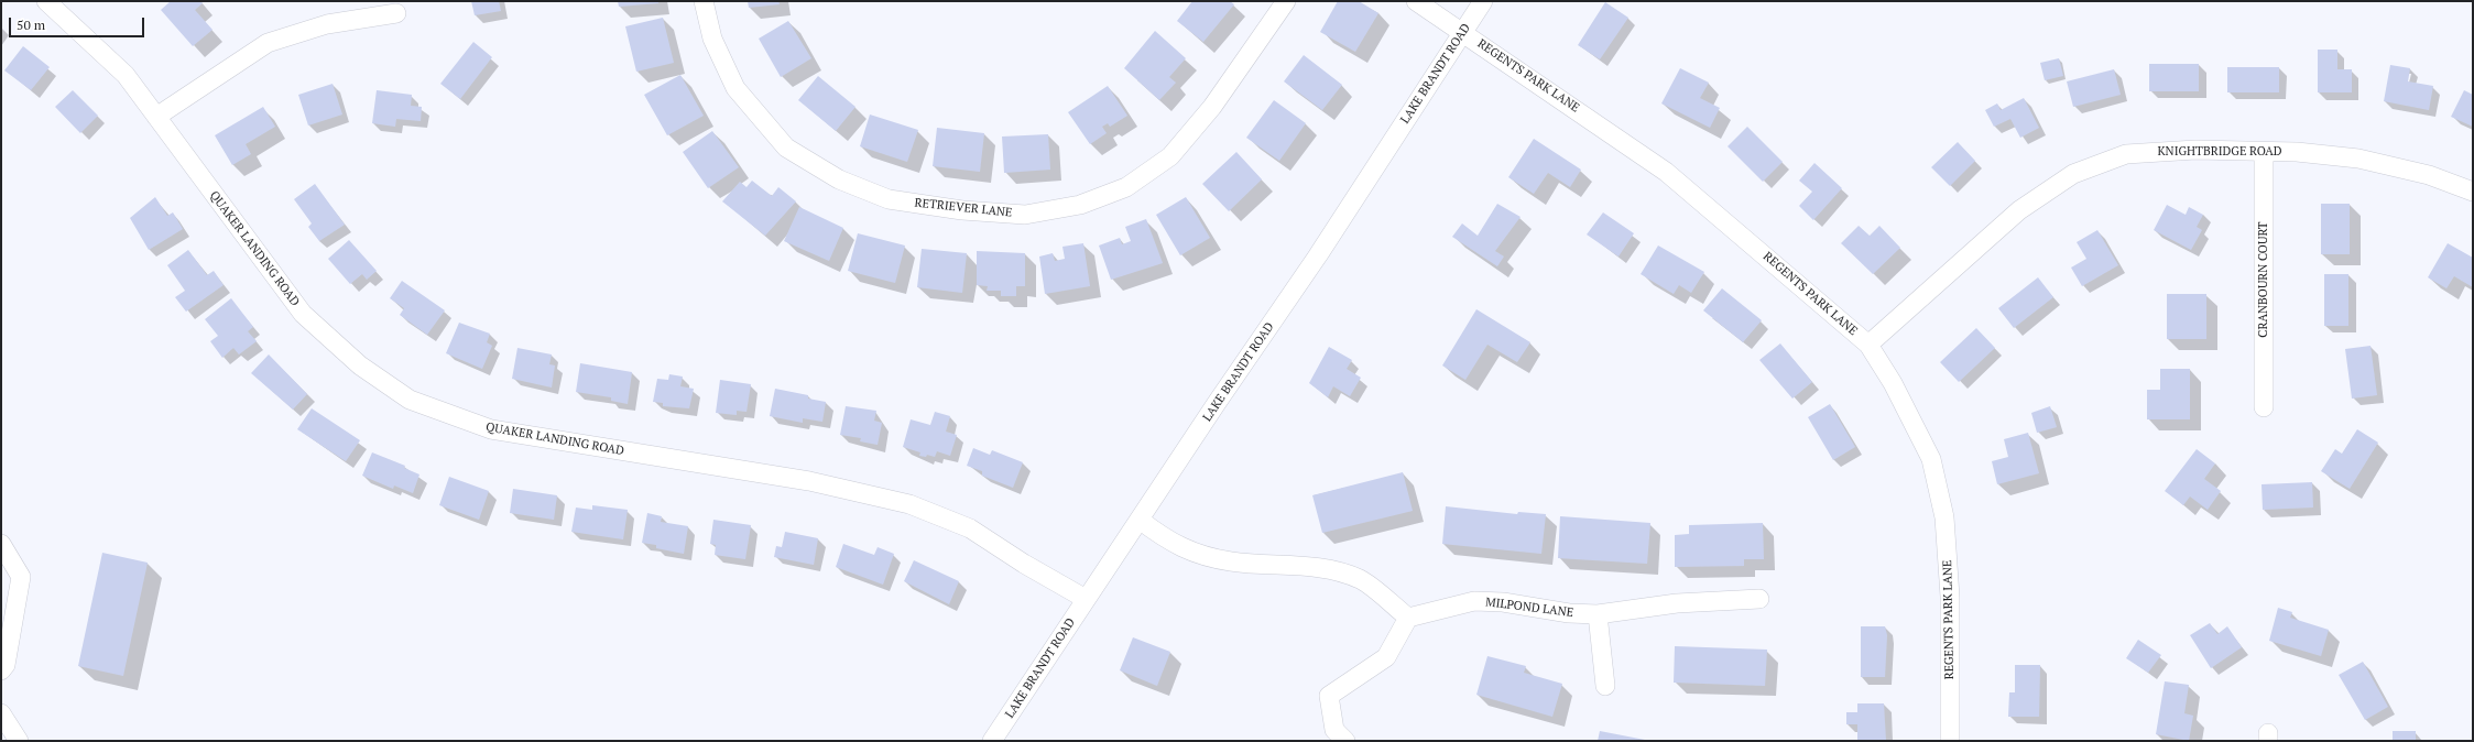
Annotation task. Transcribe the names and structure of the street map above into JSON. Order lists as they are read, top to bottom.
{
  "streets": {
    "street": [
      "LAKE BRANDT ROAD",
      "REGENTS PARK LANE",
      "KNIGHTBRIDGE ROAD",
      "RETRIEVER LANE",
      "QUAKER LANDING ROAD",
      "CRANBOURN COURT",
      "MILPOND LANE"
    ]
  },
  "crossings": [
    ["LAKE BRANDT ROAD", "REGENTS PARK LANE"],
    ["LAKE BRANDT ROAD", "QUAKER LANDING ROAD"],
    ["REGENTS PARK LANE", "KNIGHTBRIDGE ROAD"],
    ["KNIGHTBRIDGE ROAD", "CRANBOURN COURT"]
  ],
  "scale_bar": "50 m"
}
